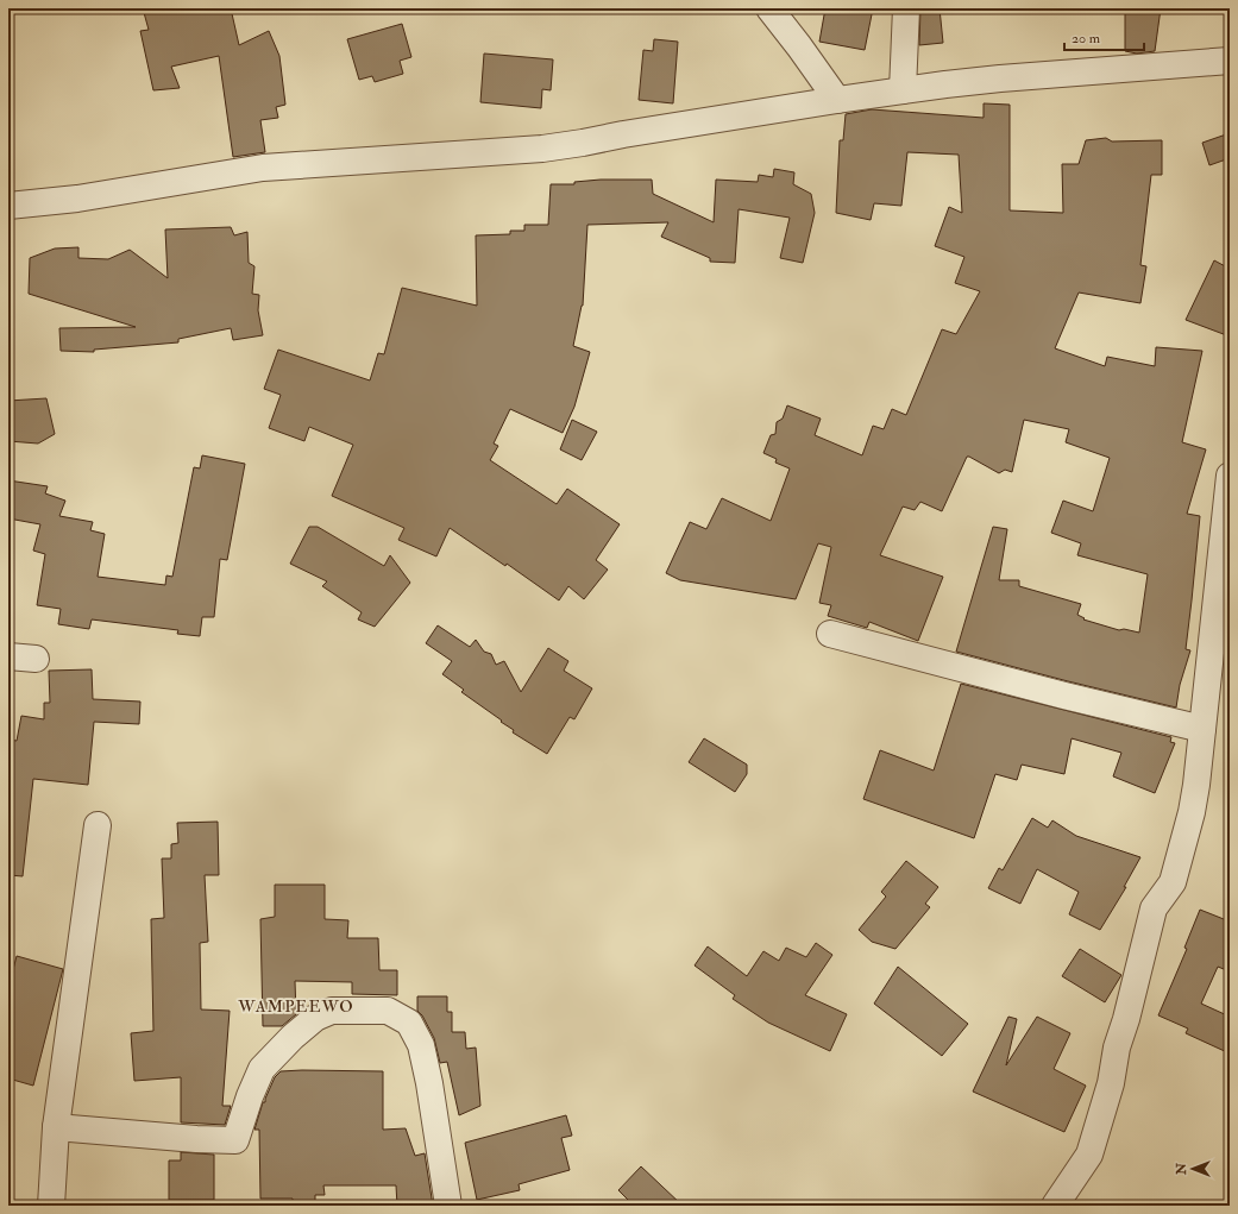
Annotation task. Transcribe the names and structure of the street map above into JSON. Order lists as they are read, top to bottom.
{
  "districts": ["WAMPEEWO"],
  "scale_bar": "20 m",
  "north": "left"
}
